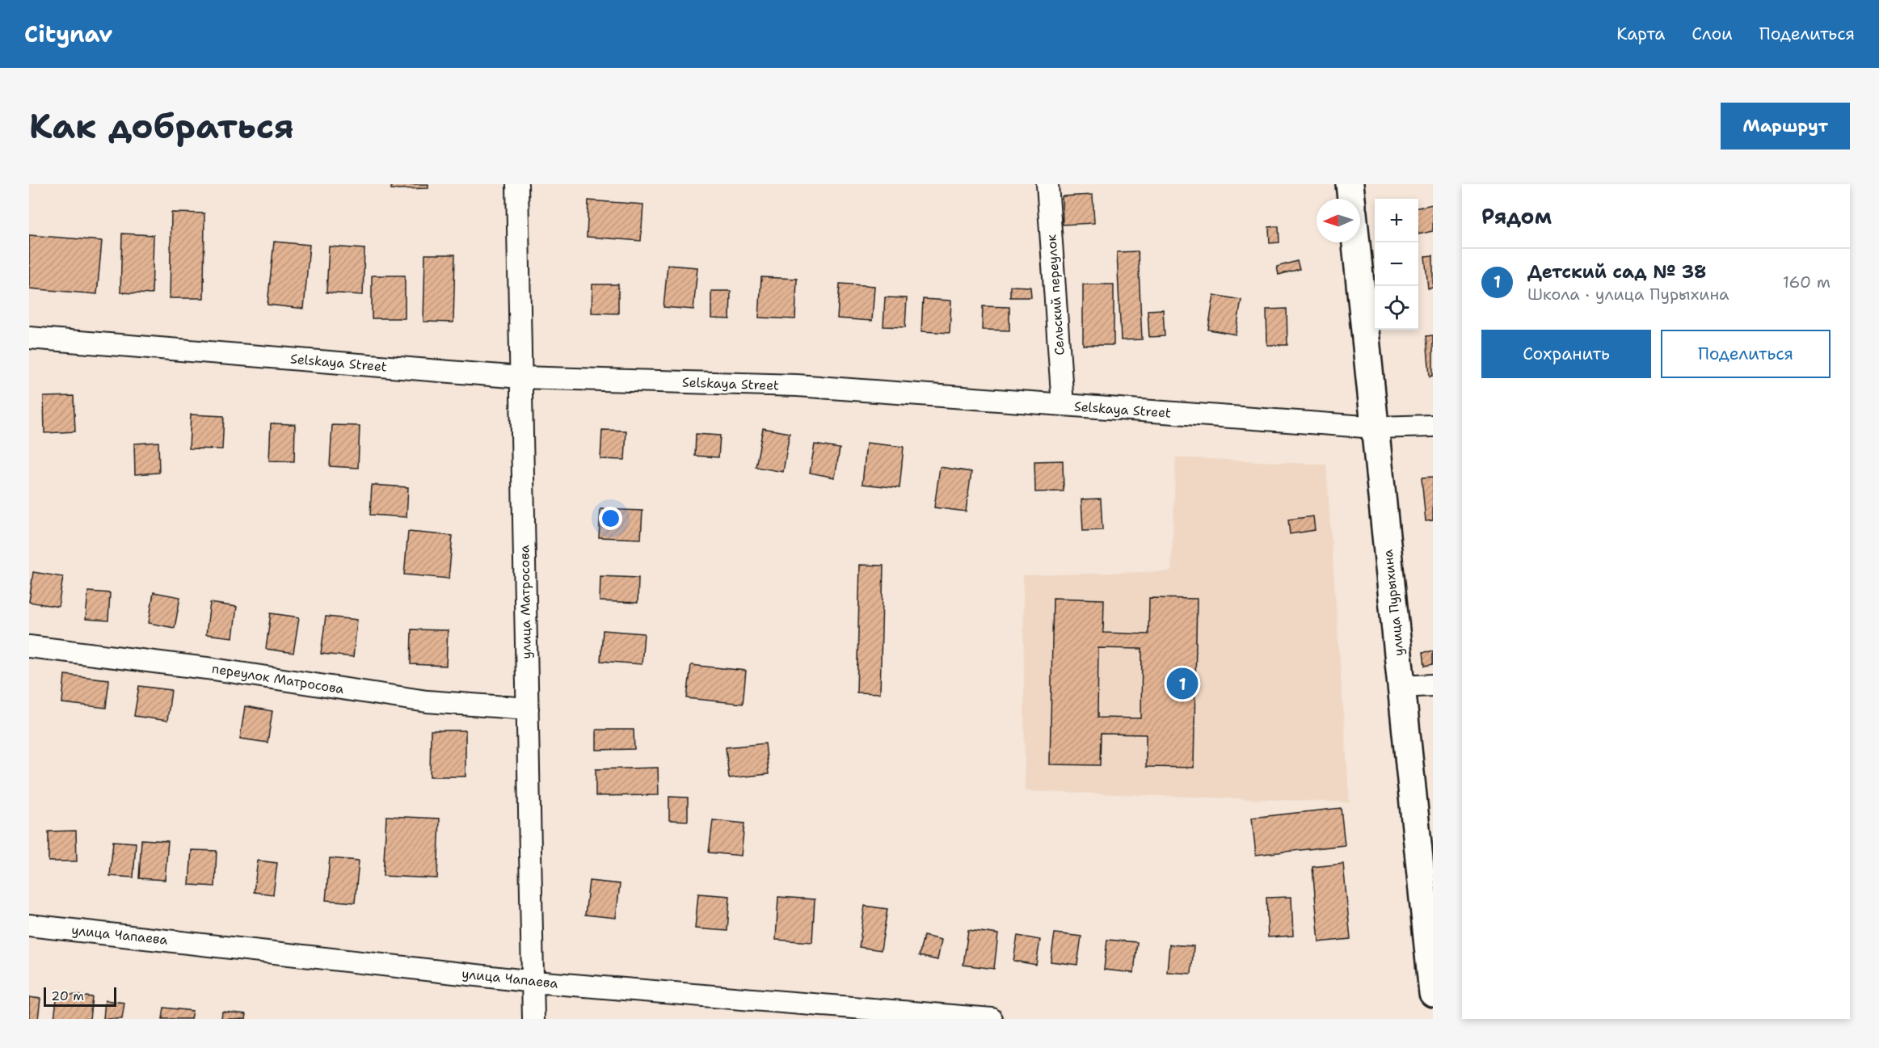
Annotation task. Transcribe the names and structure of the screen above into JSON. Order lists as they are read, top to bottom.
{
  "streets": {
    "street": [
      "Сельский переулок",
      "Selskaya Street",
      "улица Матросова",
      "улица Пурыхина",
      "переулок Матросова",
      "улица Чапаева"
    ]
  },
  "crossings": [
    ["Сельский переулок", "Selskaya Street"],
    ["Selskaya Street", "улица Матросова"],
    ["Selskaya Street", "улица Пурыхина"],
    ["улица Матросова", "переулок Матросова"],
    ["улица Матросова", "улица Чапаева"]
  ],
  "scale_bar": "20 m",
  "north": "left",
  "page": {
    "header": "Citynav",
    "nav": ["Карта", "Слои", "Поделиться"],
    "buttons": [
      "Маршрут",
      ["Сохранить", "Поделиться"]
    ],
    "title": "Как добраться",
    "heading": "Рядом",
    "map_buttons": ["+", "−"],
    "list": [
      {
        "mark": "1",
        "name": "Детский сад № 38",
        "note": "Школа · улица Пурыхина",
        "value": "160 m"
      }
    ],
    "pins": "1",
    "scale": "20 m"
  }
}
